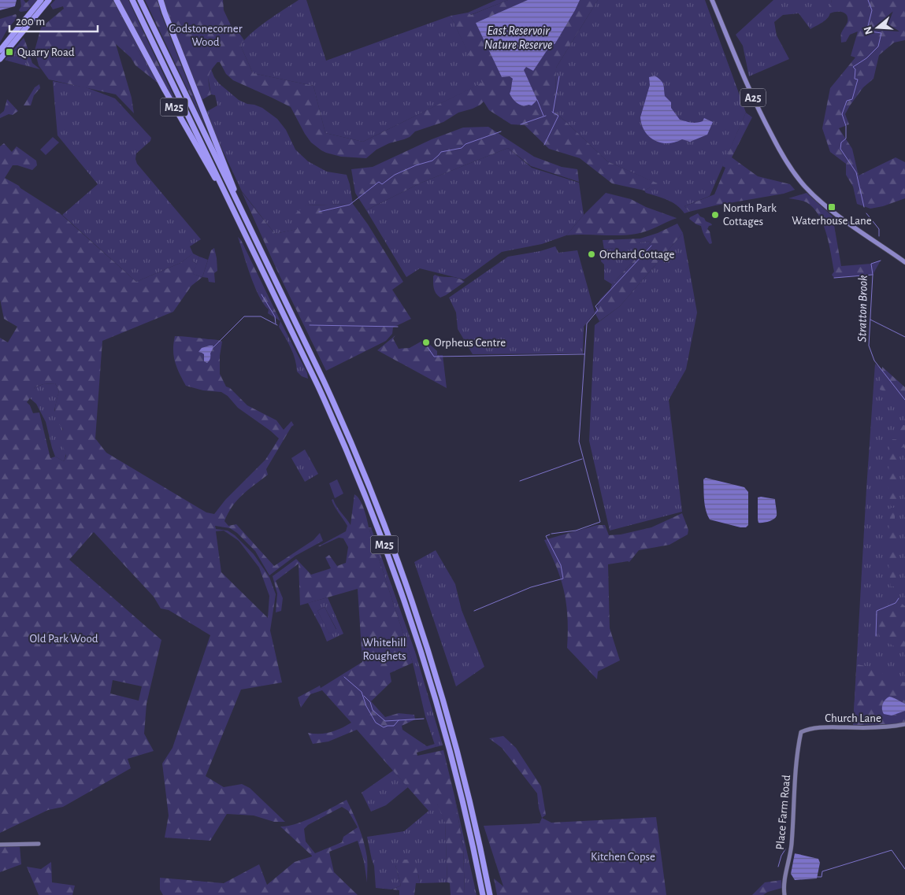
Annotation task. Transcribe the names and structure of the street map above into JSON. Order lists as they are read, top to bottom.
{
  "streets": {
    "highway": ["M25"],
    "main road": ["A25"],
    "street": ["Church Lane", "Place Farm Road"]
  },
  "crossings": [
    ["Church Lane", "Place Farm Road"]
  ],
  "water": ["East Reservoir Nature Reserve", "Stratton Brook"],
  "parks": [
    "Godstonecorner Wood",
    "Old Park Wood",
    "Whitehill Roughets",
    "Kitchen Copse"
  ],
  "places": {
    "transit": ["Quarry Road", "Waterhouse Lane"],
    "other": ["Nortth Park Cottages", "Orchard Cottage", "Orpheus Centre"]
  },
  "scale_bar": "200 m",
  "north": "left"
}
